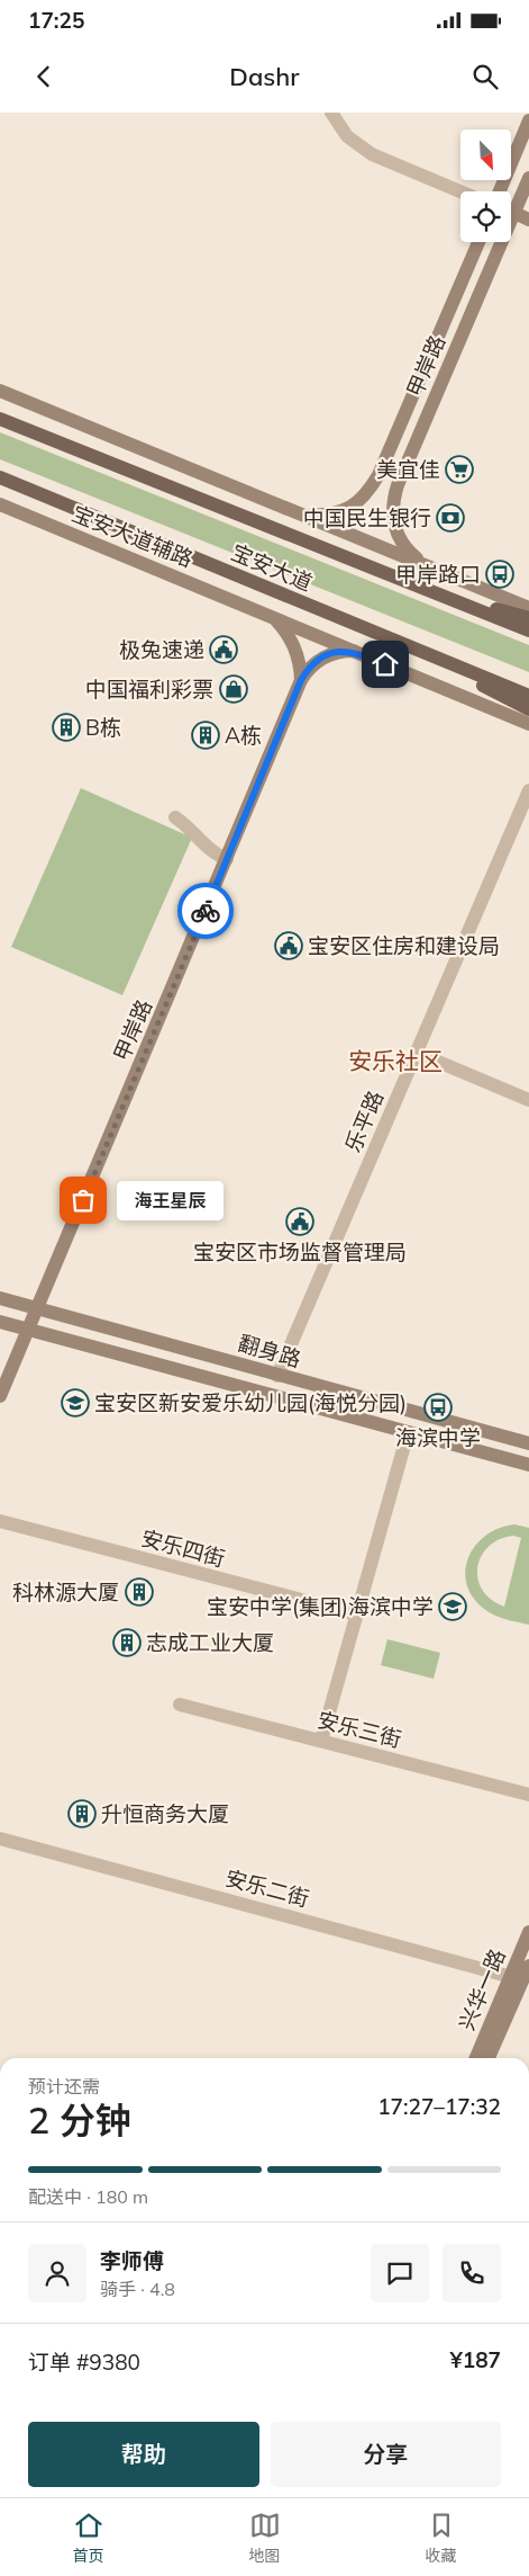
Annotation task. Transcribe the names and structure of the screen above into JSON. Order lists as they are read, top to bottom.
{
  "streets": {
    "main road": [
      "甲岸路",
      "宝安大道辅路",
      "宝安大道",
      "翻身路",
      "兴华一路"
    ],
    "street": [
      "乐平路",
      "安乐四街",
      "安乐三街",
      "安乐二街"
    ]
  },
  "crossings": [
    ["甲岸路", "翻身路"],
    ["乐平路", "翻身路"],
    ["安乐二街", "兴华一路"]
  ],
  "districts": ["安乐社区"],
  "places": {
    "supermarket": ["美宜佳"],
    "bank": ["中国民生银行"],
    "bus stop": ["甲岸路口", "海滨中学"],
    "public building": ["极兔速递", "宝安区住房和建设局", "宝安区市场监督管理局"],
    "shop": ["中国福利彩票"],
    "building": [
      "B栋",
      "A栋",
      "科林源大厦",
      "志成工业大厦",
      "升恒商务大厦"
    ],
    "other": ["海王星辰"],
    "school or university": ["宝安区新安爱乐幼儿园(海悦分园)", "宝安中学(集团)海滨中学"]
  },
  "north": "bottom right",
  "page": {
    "status": "17:25",
    "header": "Dashr",
    "bubble": "海王星辰",
    "heading": ["2 分钟", "预计还需", "17:27–17:32"],
    "panel": [
      "李师傅",
      "骑手 · 4.8",
      "订单 #9380",
      "¥187"
    ],
    "bar": "配送中 · 180 m",
    "buttons": ["帮助", "分享"],
    "tabs": ["首页", "地图", "收藏"]
  }
}
